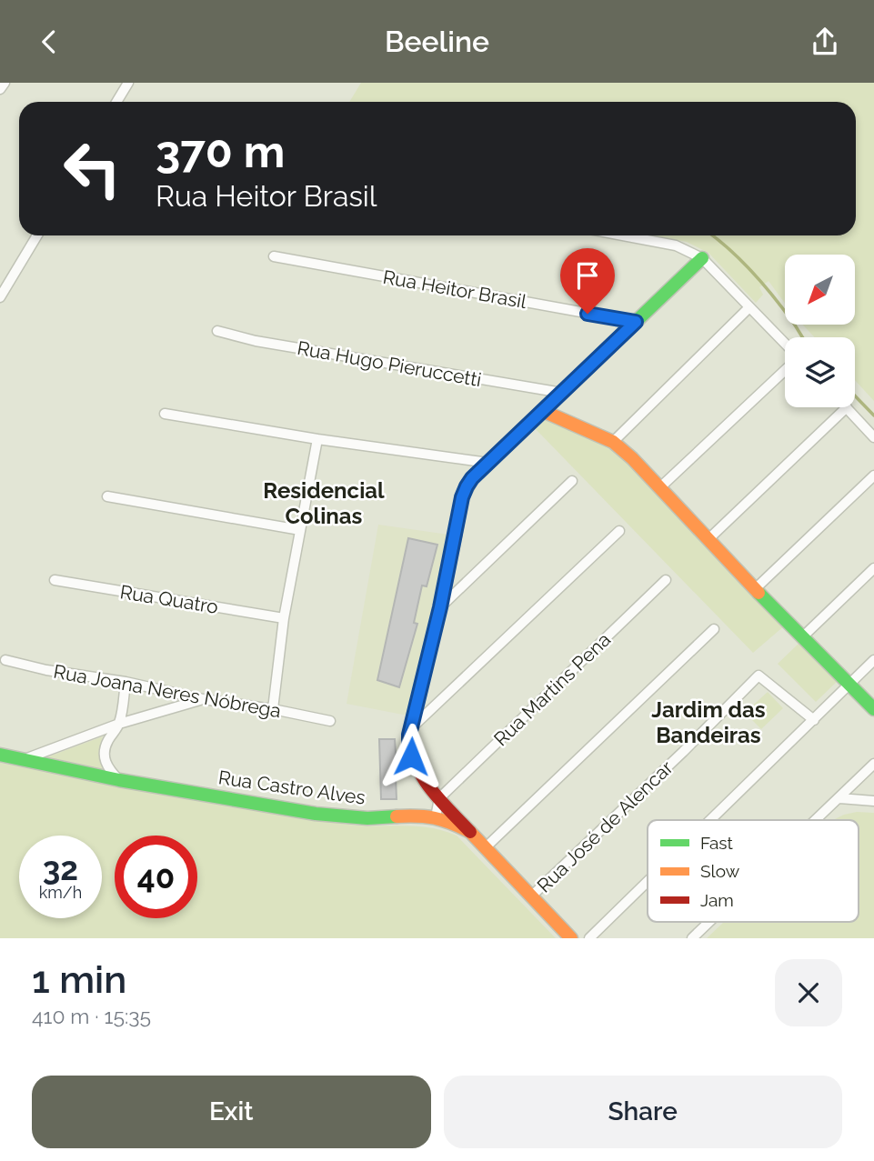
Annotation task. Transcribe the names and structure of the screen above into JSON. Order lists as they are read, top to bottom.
{
  "streets": {
    "street": [
      "Rua Heitor Brasil",
      "Rua Hugo Pieruccetti",
      "Rua Quatro",
      "Rua Martins Pena",
      "Rua Joana Neres Nóbrega",
      "Rua Castro Alves",
      "Rua José de Alencar"
    ]
  },
  "crossings": [
    ["Rua Castro Alves", "Rua José de Alencar"]
  ],
  "districts": ["Residencial Colinas", "Jardim das Bandeiras"],
  "legend": ["Fast", "Slow", "Jam"],
  "north": "bottom left",
  "page": {
    "header": "Beeline",
    "turn": ["370 m", "Rua Heitor Brasil"],
    "speed": "32 km/h",
    "limit": "40",
    "heading": ["1 min", "410 m · 15:35"],
    "buttons": ["Exit", "Share"]
  }
}
